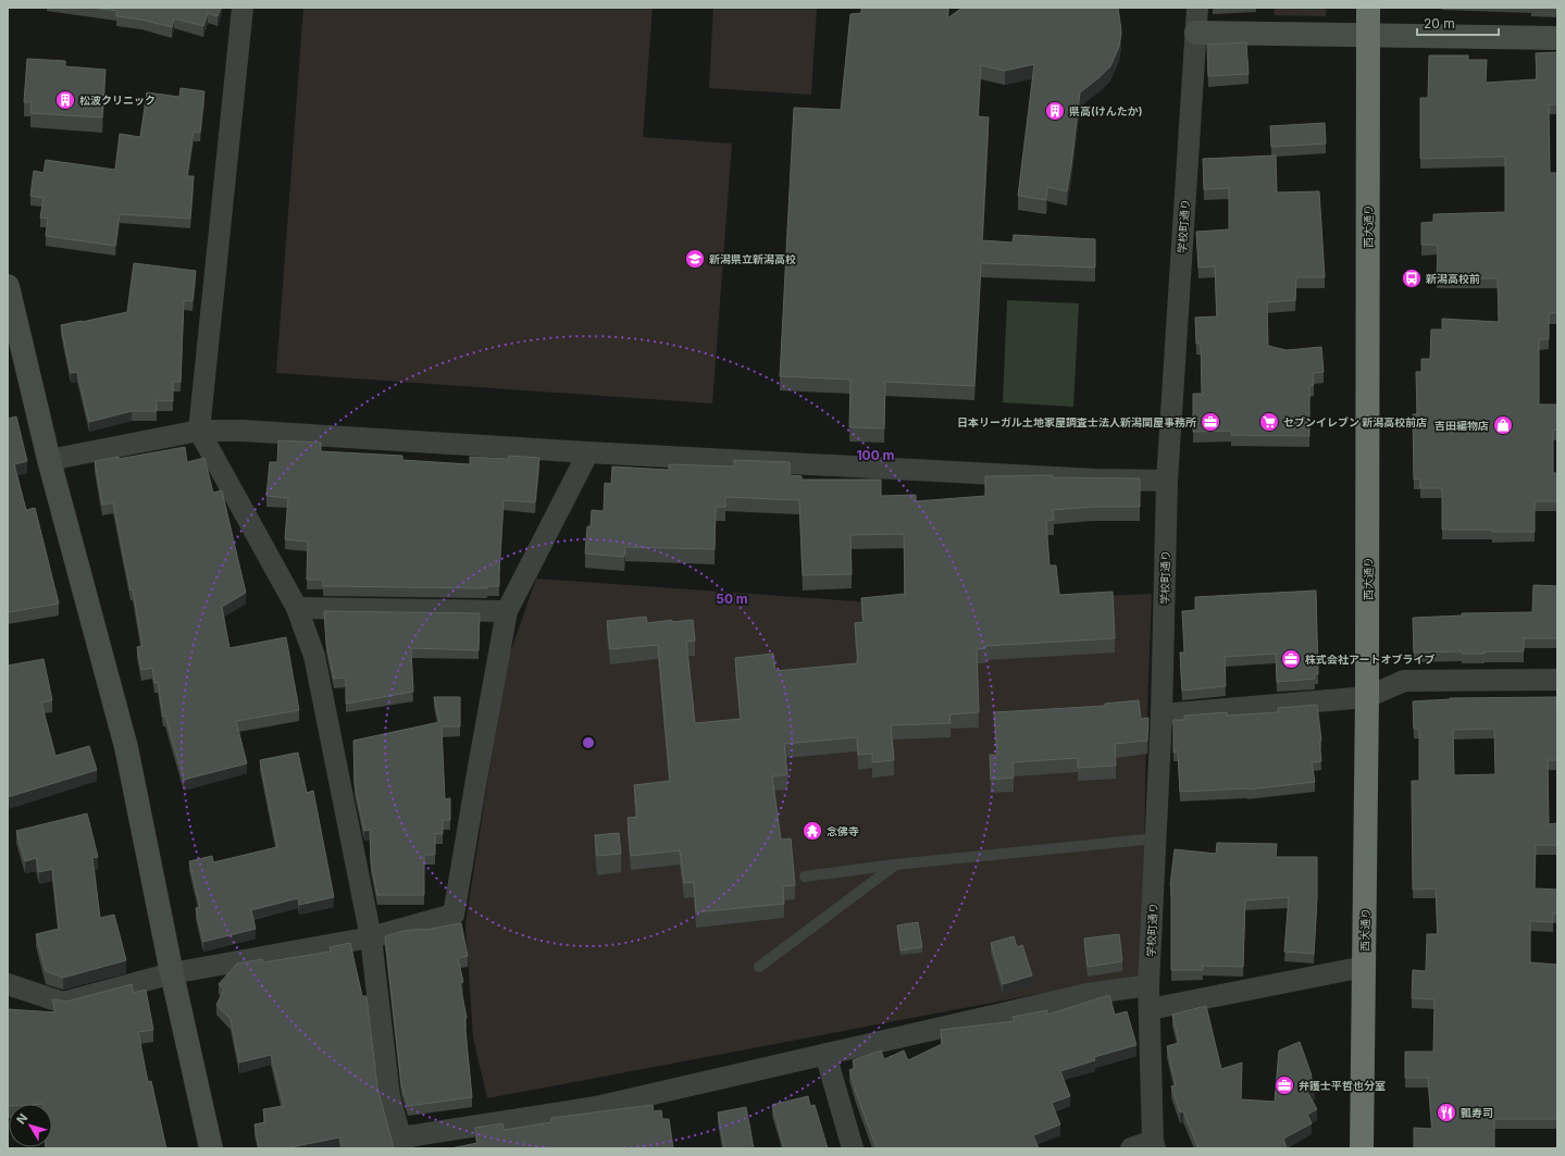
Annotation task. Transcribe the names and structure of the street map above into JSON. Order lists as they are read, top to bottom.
{
  "streets": {
    "highway": ["西大通り"],
    "street": ["学校町通り"]
  },
  "places": {
    "building": ["松波クリニック", "県高(けんたか)"],
    "school or university": ["新潟県立新潟高校"],
    "bus stop": ["新潟高校前"],
    "office": ["日本リーガル土地家屋調査士法人新潟関屋事務所", "株式会社アートオブライブ", "弁護士平哲也分室"],
    "supermarket": ["セブンイレブン 新潟高校前店"],
    "shop": ["吉田編物店"],
    "temple": ["念佛寺"],
    "restaurant": ["瓢寿司"]
  },
  "scale_bar": "20 m",
  "north": "top left",
  "rings": ["100 m", "50 m"]
}
